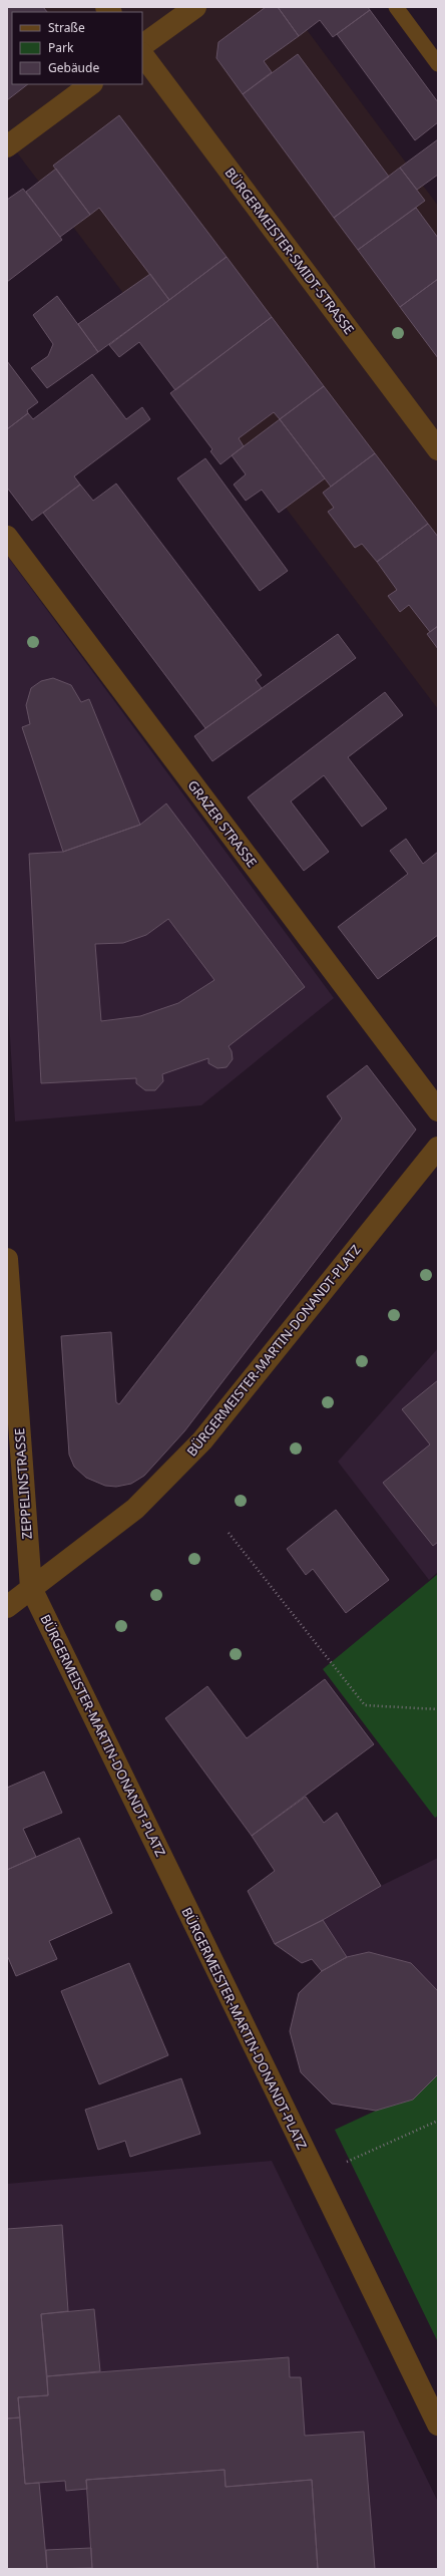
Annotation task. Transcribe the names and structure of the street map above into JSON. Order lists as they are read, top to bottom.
{
  "streets": {
    "street": [
      "BÜRGERMEISTER-SMIDT-STRASSE",
      "GRAZER STRASSE",
      "BÜRGERMEISTER-MARTIN-DONANDT-PLATZ",
      "ZEPPELINSTRASSE"
    ]
  },
  "crossings": [
    ["BÜRGERMEISTER-MARTIN-DONANDT-PLATZ", "ZEPPELINSTRASSE"]
  ],
  "legend": ["Straße", "Park", "Gebäude"]
}
